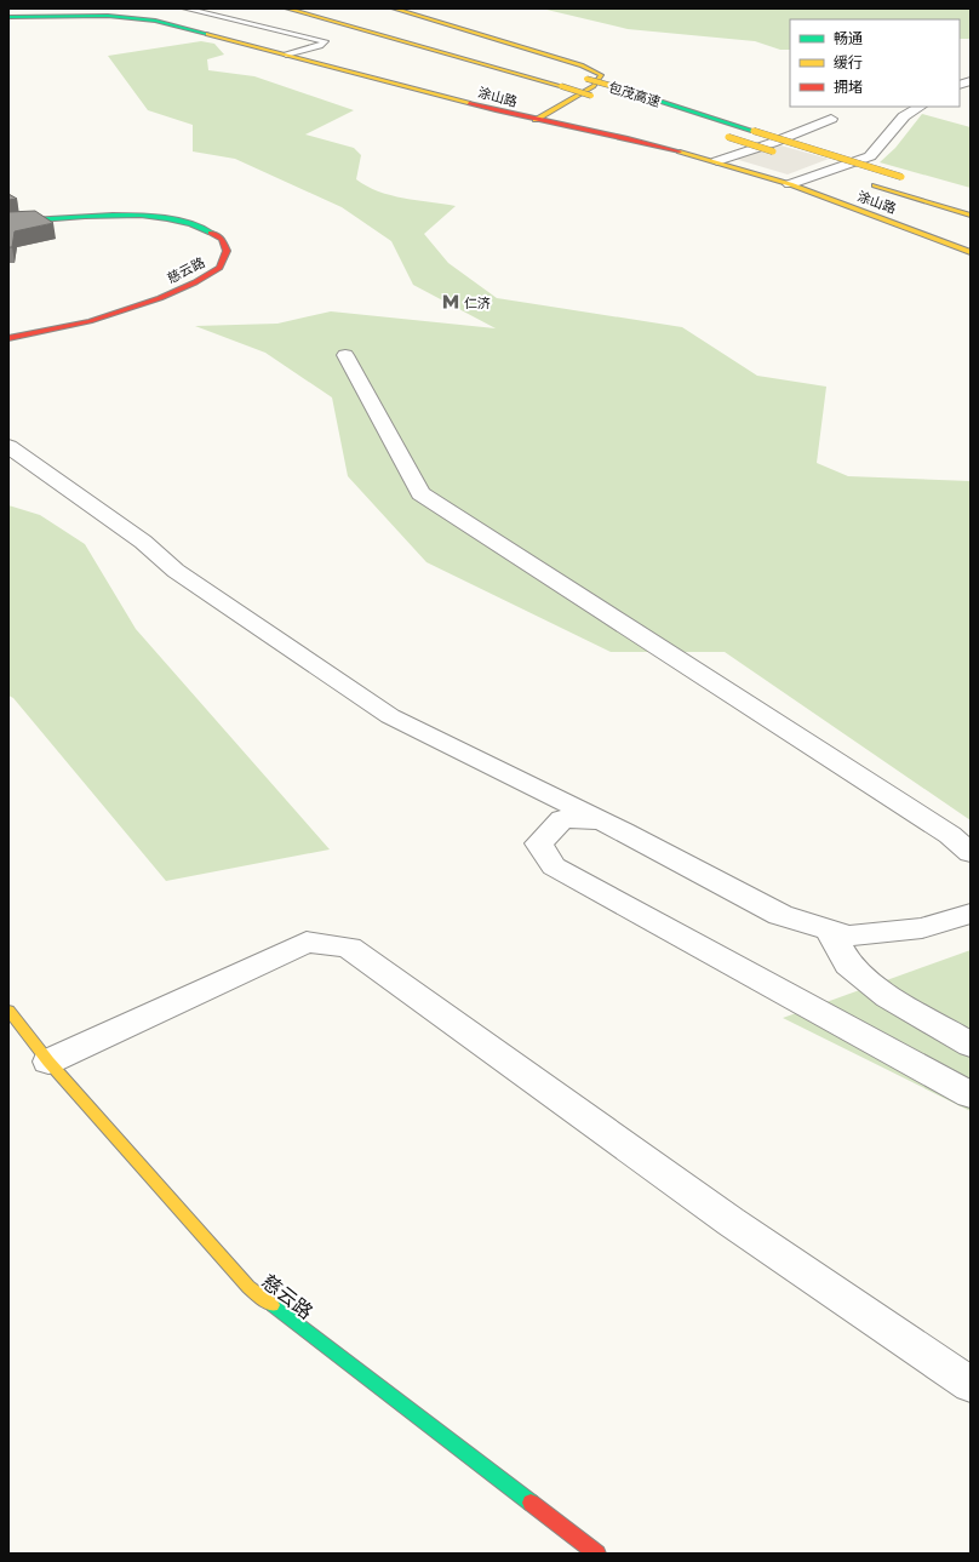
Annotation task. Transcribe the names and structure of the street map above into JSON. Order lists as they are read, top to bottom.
{
  "streets": {
    "main road": ["包茂高速", "涂山路", "慈云路"]
  },
  "places": {
    "metro station": ["仁济"]
  },
  "legend": ["畅通", "缓行", "拥堵"]
}
